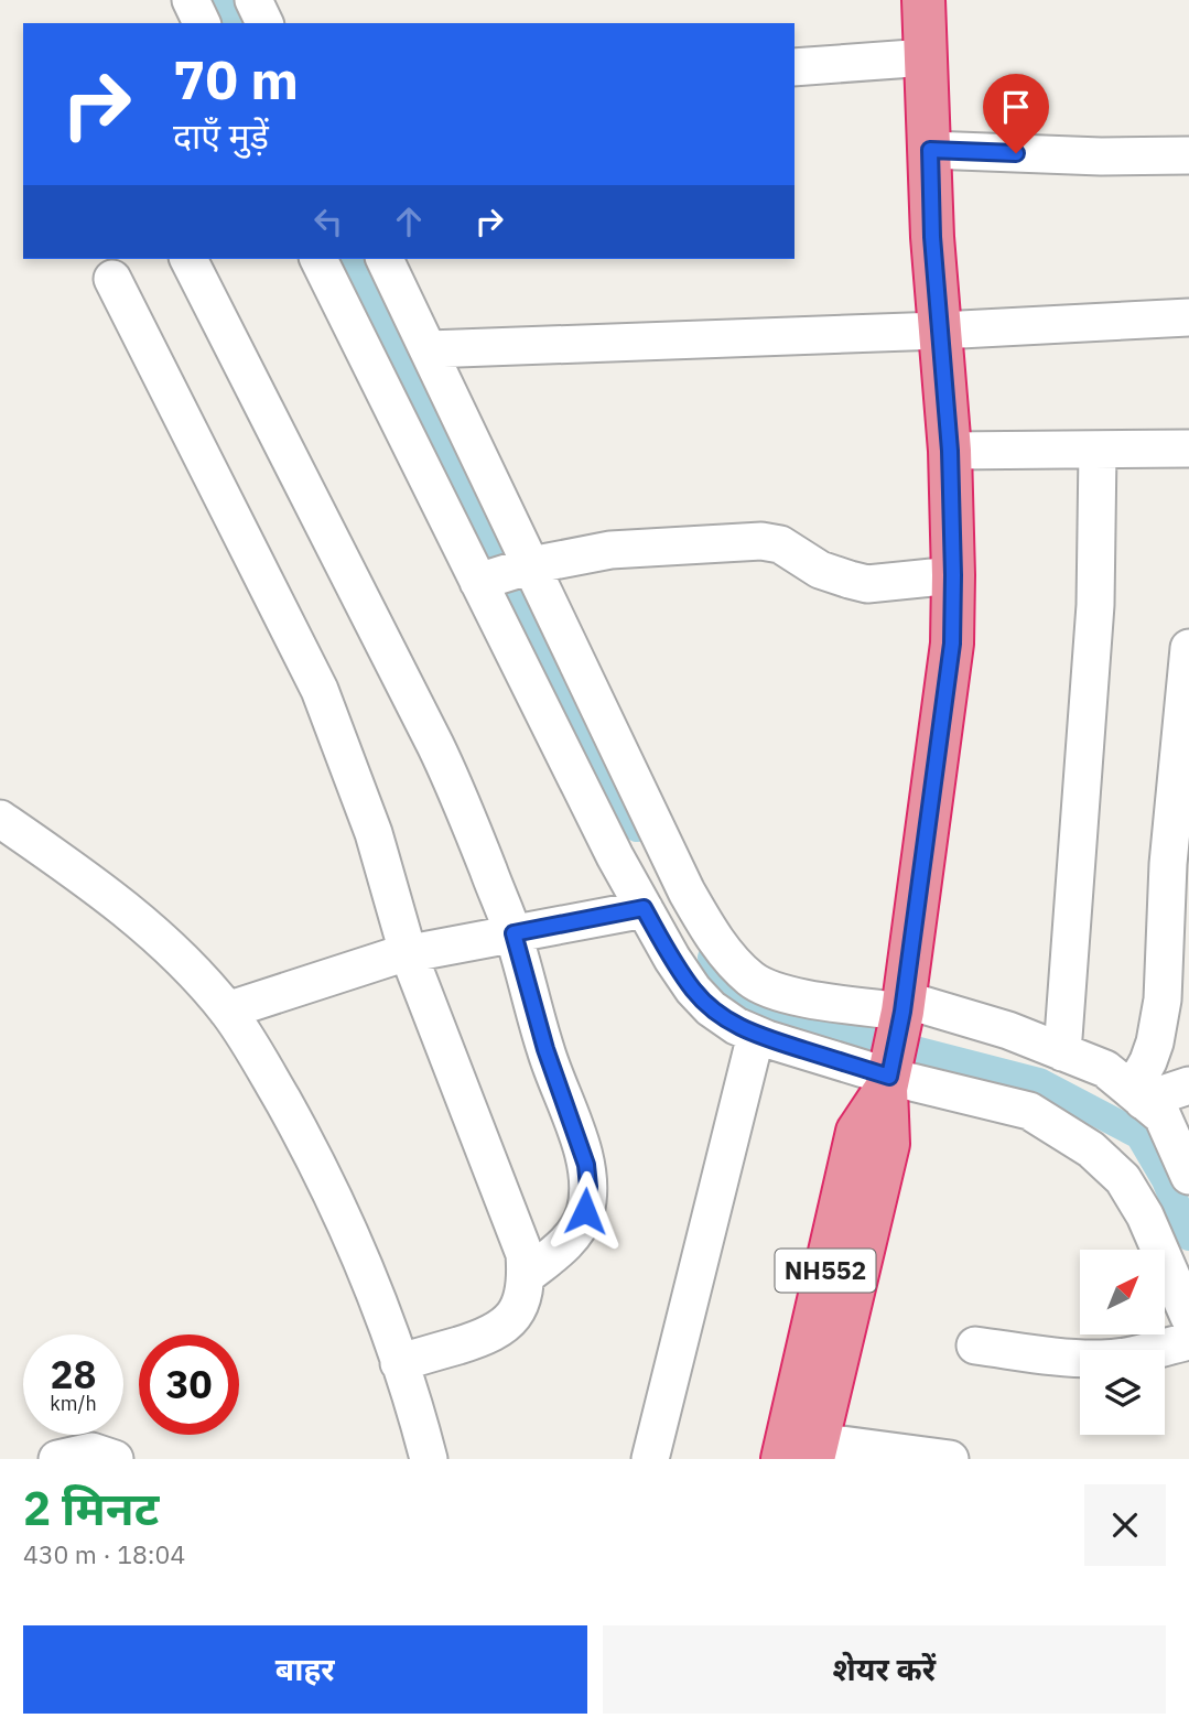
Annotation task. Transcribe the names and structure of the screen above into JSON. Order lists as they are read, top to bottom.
{
  "streets": {
    "highway": ["NH552"]
  },
  "north": "top right",
  "page": {
    "turn": ["70 m", "दाएँ मुड़ें"],
    "speed": "28 km/h",
    "limit": "30",
    "heading": ["2 मिनट", "430 m · 18:04"],
    "buttons": ["बाहर", "शेयर करें"]
  }
}
